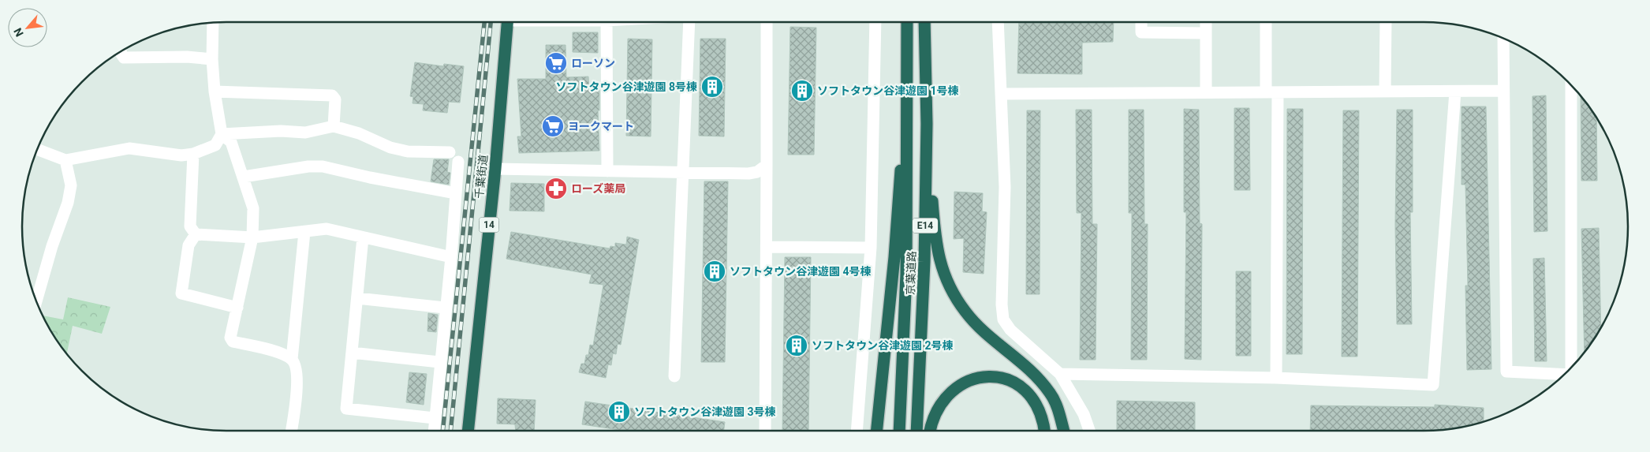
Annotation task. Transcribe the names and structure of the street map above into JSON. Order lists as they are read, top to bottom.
{
  "streets": {
    "highway": [
      "千葉街道",
      "14",
      "E14",
      "京葉道路"
    ]
  },
  "places": {
    "supermarket": ["ローソン", "ヨークマート"],
    "building": [
      "ソフトタウン谷津遊園 8号棟",
      "ソフトタウン谷津遊園 1号棟",
      "ソフトタウン谷津遊園 4号棟",
      "ソフトタウン谷津遊園 2号棟",
      "ソフトタウン谷津遊園 3号棟"
    ],
    "pharmacy": ["ローズ薬局"]
  },
  "north": "bottom left"
}
